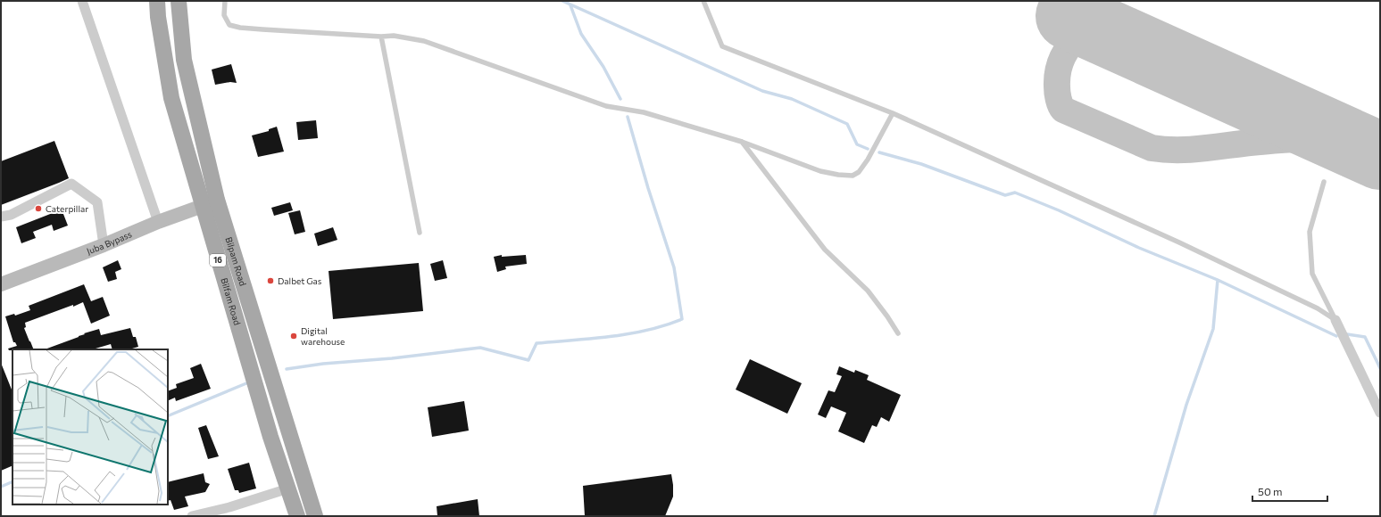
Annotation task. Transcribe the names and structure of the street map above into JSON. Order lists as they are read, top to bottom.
{
  "streets": {
    "main road": [
      "Juba Bypass",
      "16",
      "Bilpam Road",
      "Bilfam Road"
    ]
  },
  "crossings": [
    ["Juba Bypass", "Bilpam Road"]
  ],
  "places": ["Caterpillar", "Dalbet Gas", "Digital warehouse"],
  "scale_bar": "50 m"
}
